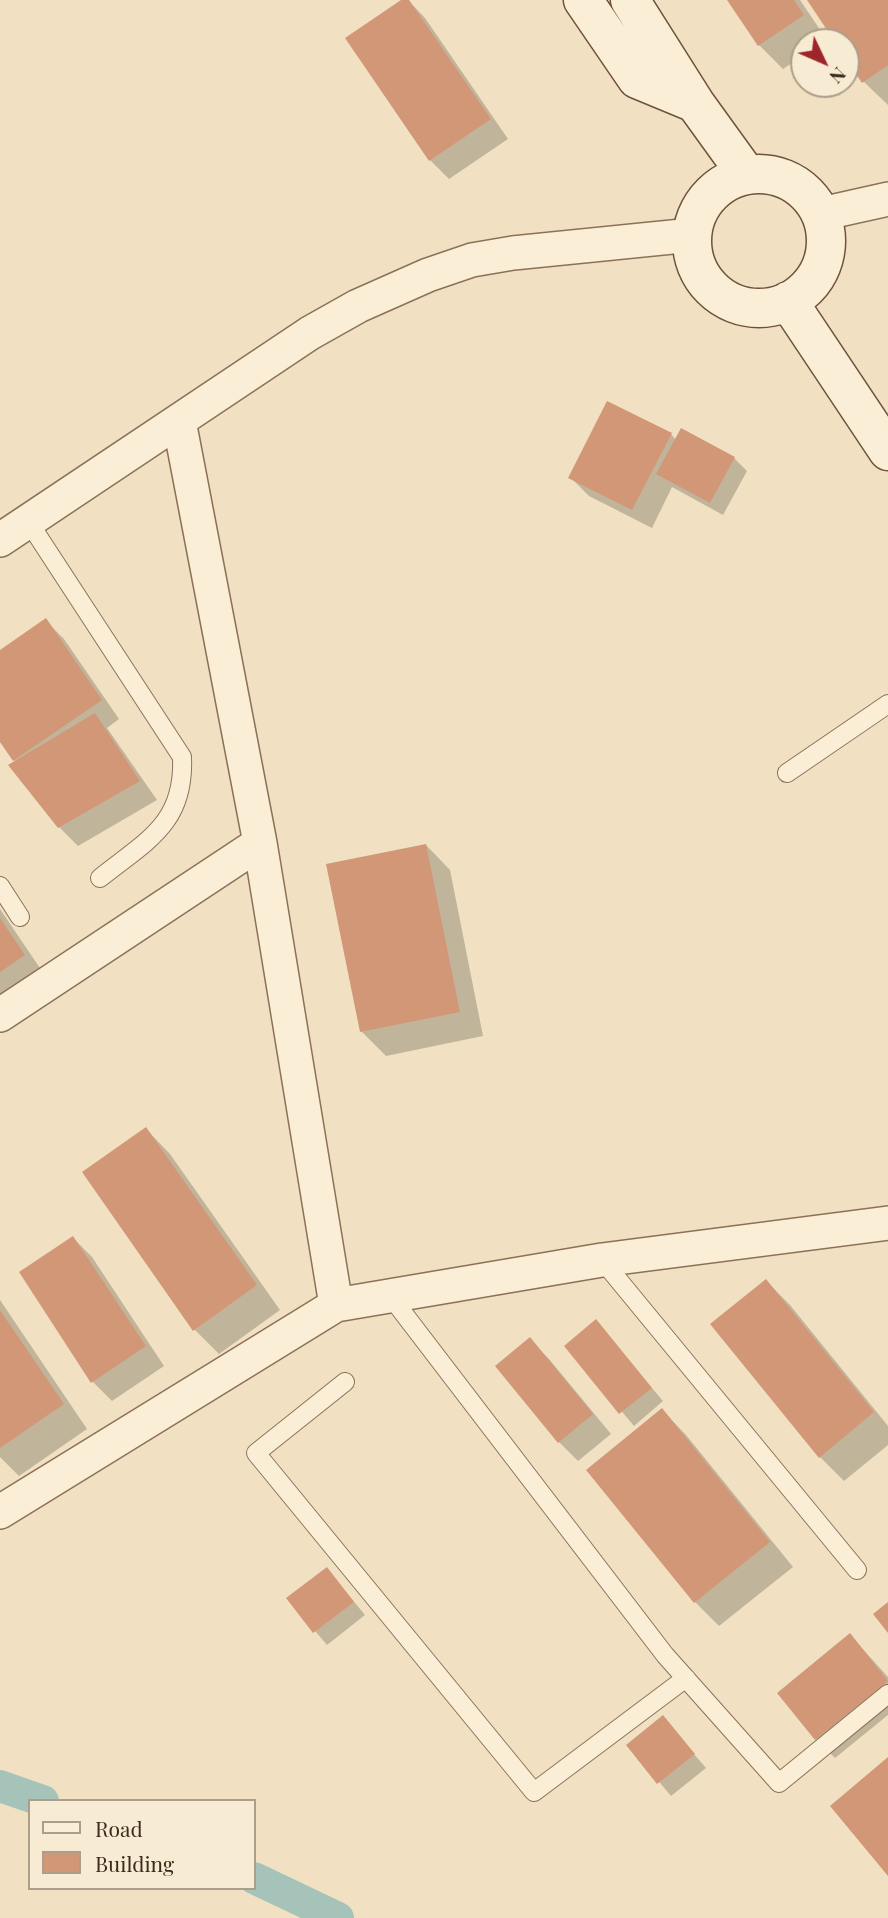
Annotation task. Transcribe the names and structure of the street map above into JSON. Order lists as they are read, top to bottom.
{
  "legend": ["Road", "Building"],
  "north": "bottom right"
}
